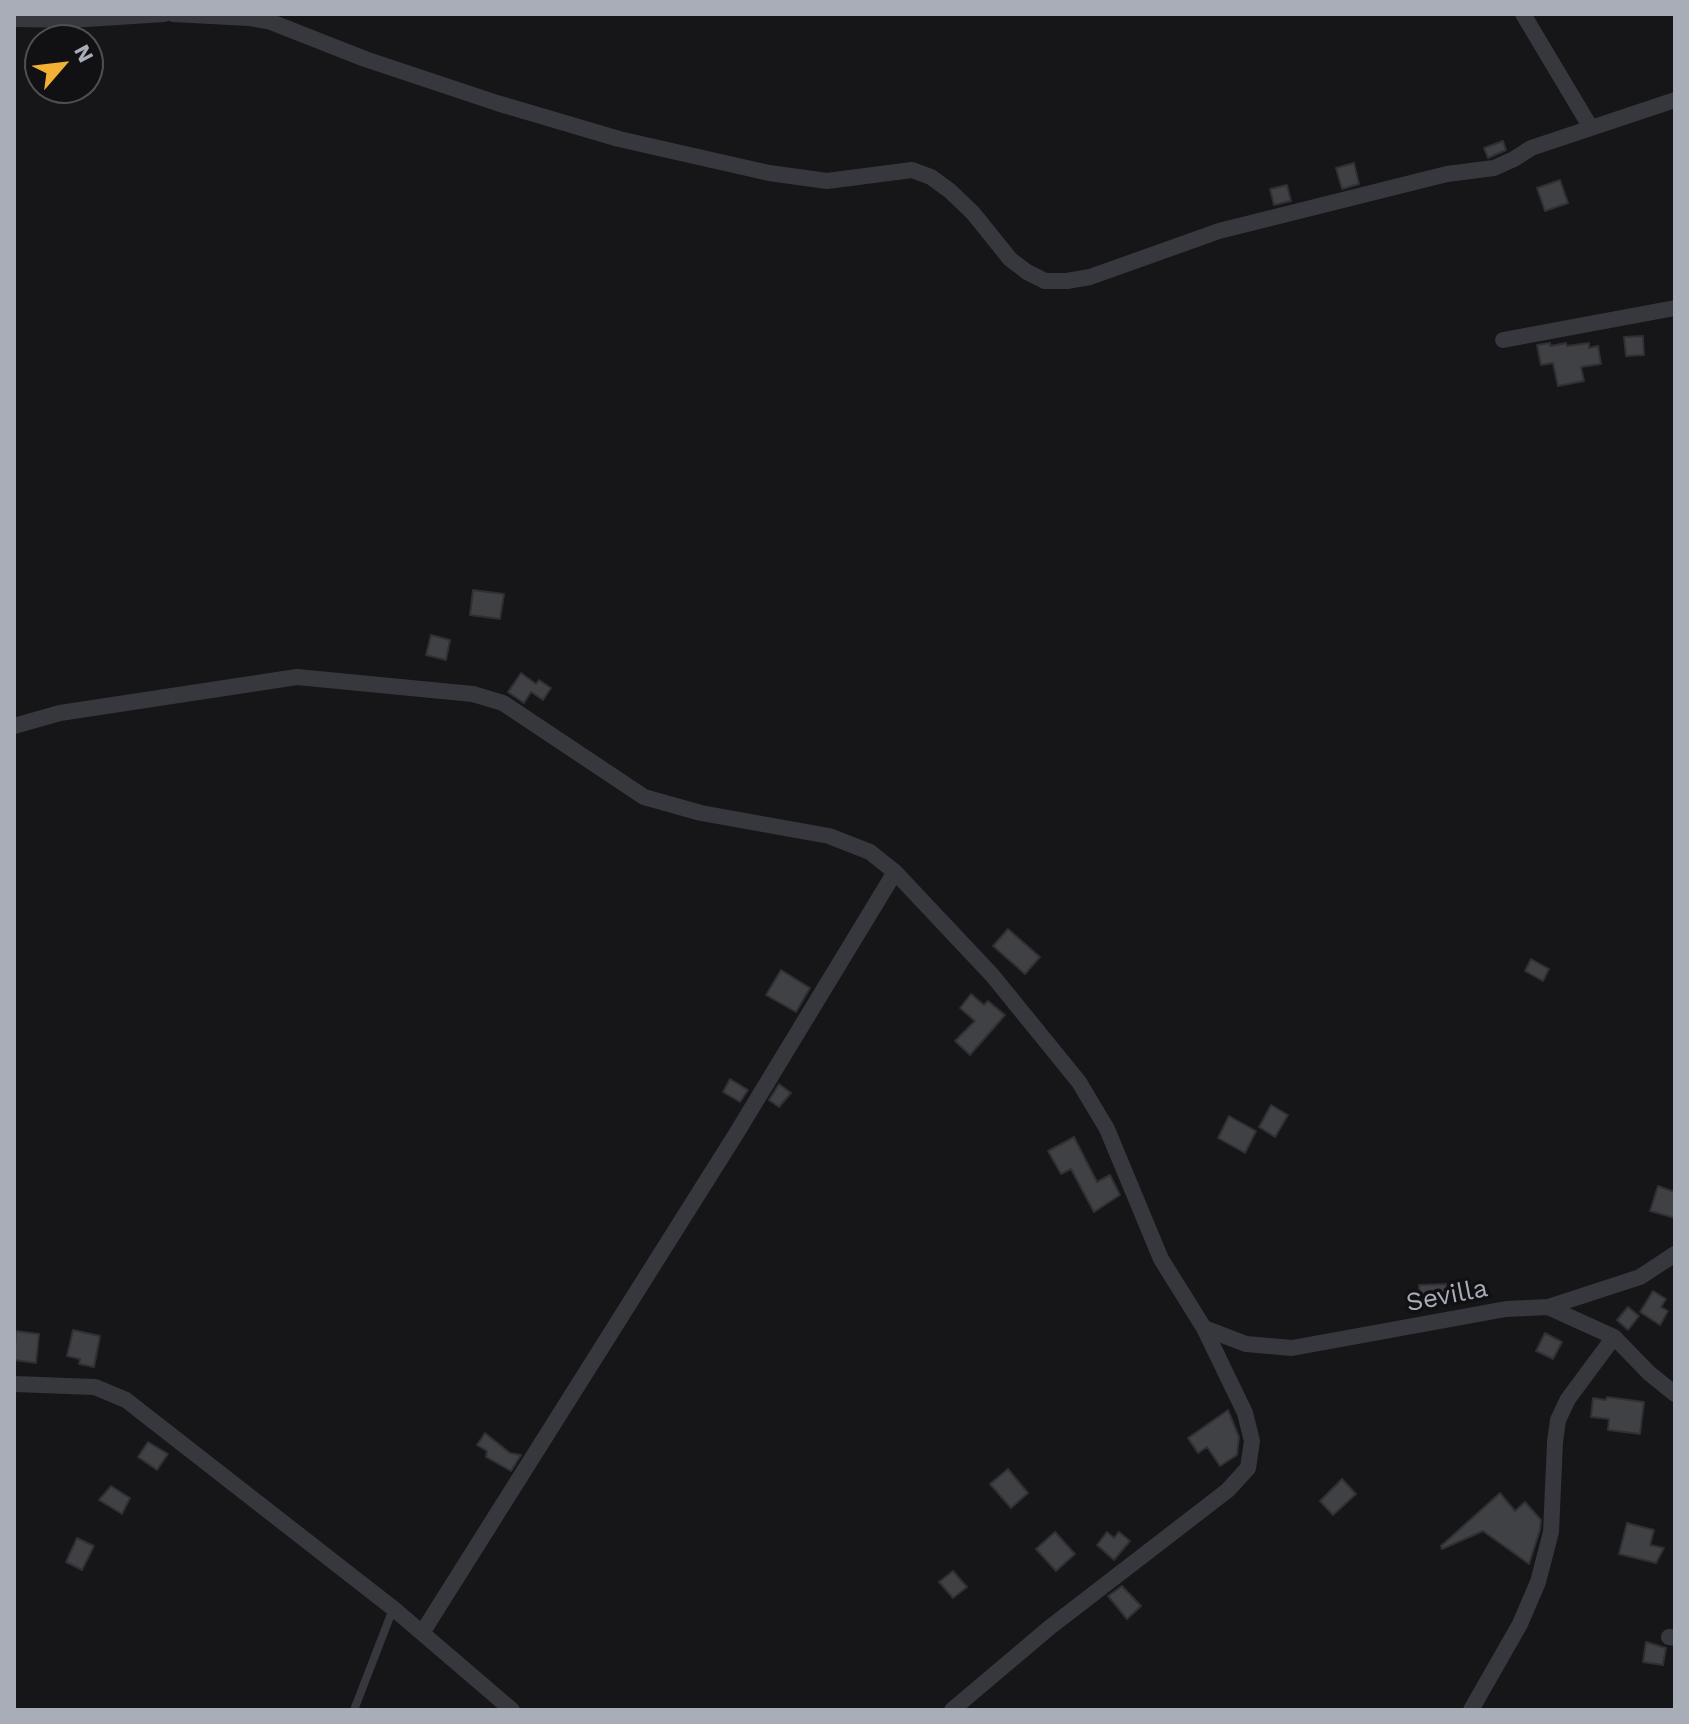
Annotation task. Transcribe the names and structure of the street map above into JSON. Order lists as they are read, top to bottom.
{
  "streets": {
    "street": ["Sevilla"]
  },
  "north": "top right"
}
